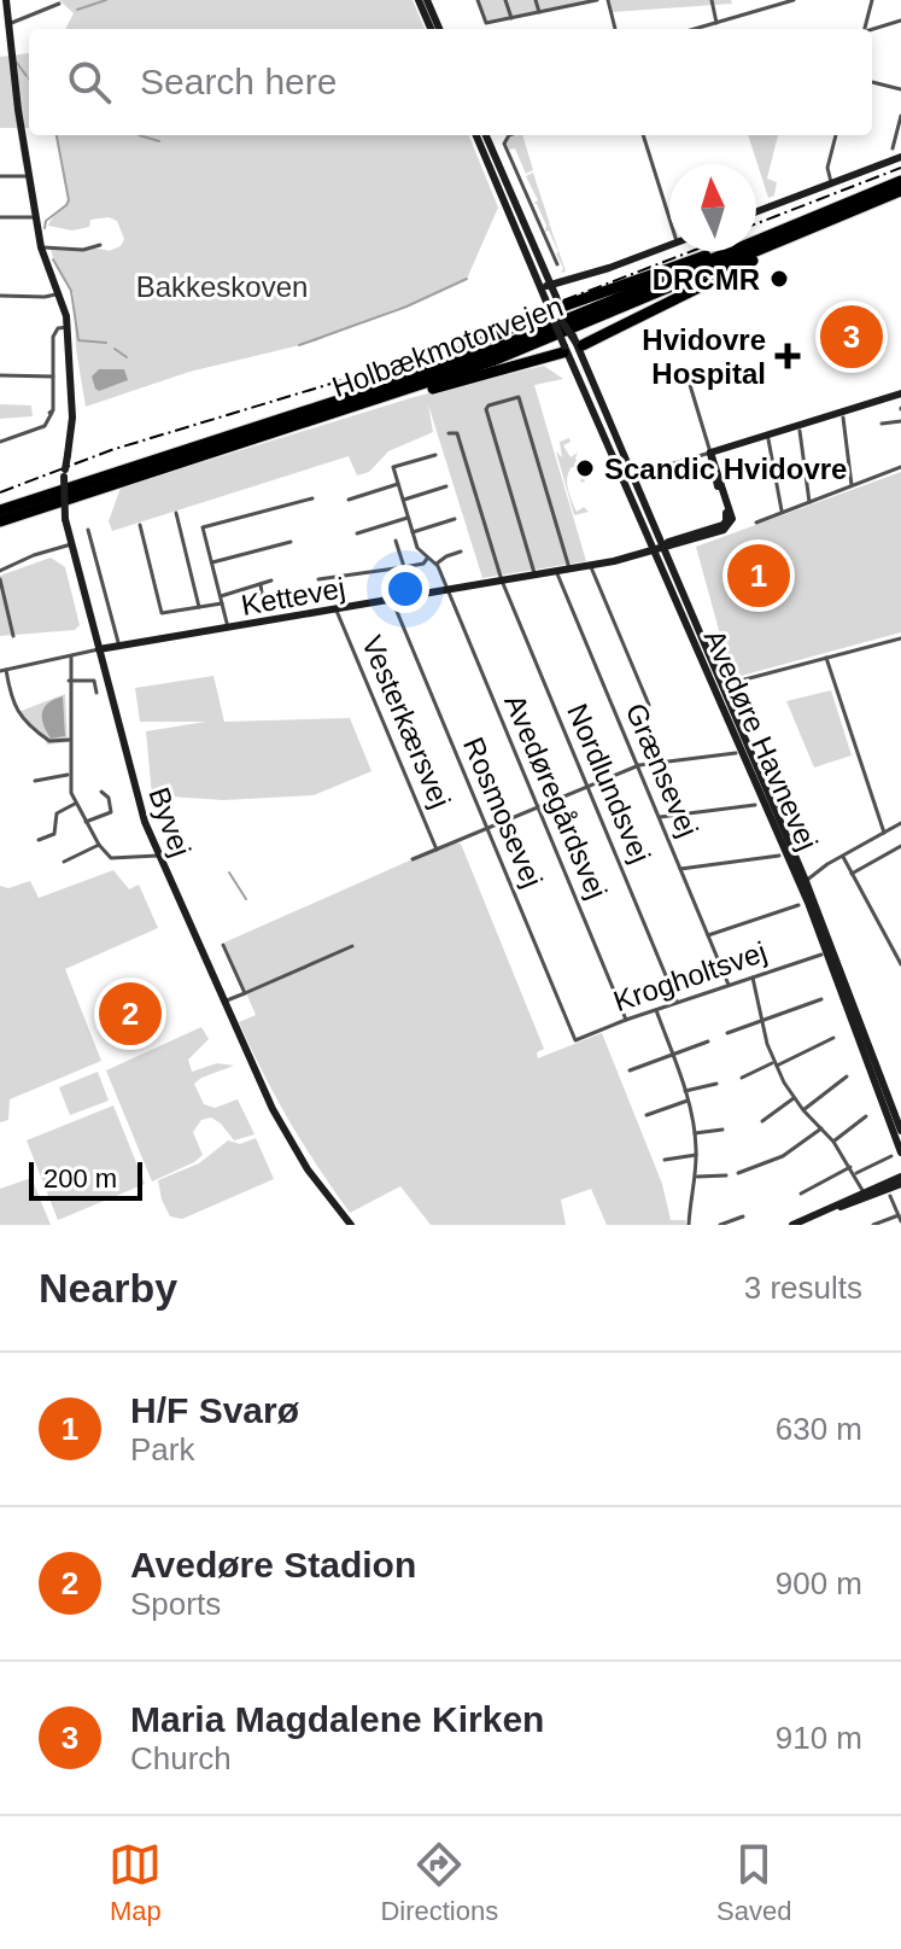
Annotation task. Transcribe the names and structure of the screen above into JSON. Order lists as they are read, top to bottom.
{
  "streets": {
    "highway": ["Holbækmotorvejen"],
    "street": [
      "Kettevej",
      "Vesterkærsvej",
      "Avedøre Havnevej",
      "Grænsevej",
      "Nordlundsvej",
      "Avedøregårdsvej",
      "Rosmosevej",
      "Byvej",
      "Krogholtsvej"
    ]
  },
  "crossings": [
    ["Kettevej", "Vesterkærsvej"],
    ["Kettevej", "Avedøre Havnevej"],
    ["Kettevej", "Grænsevej"],
    ["Kettevej", "Nordlundsvej"],
    ["Kettevej", "Avedøregårdsvej"],
    ["Kettevej", "Rosmosevej"],
    ["Kettevej", "Byvej"],
    ["Grænsevej", "Krogholtsvej"],
    ["Nordlundsvej", "Krogholtsvej"],
    ["Avedøregårdsvej", "Krogholtsvej"],
    ["Rosmosevej", "Krogholtsvej"]
  ],
  "parks": ["Bakkeskoven"],
  "places": {
    "other": ["DRCMR", "Scandic Hvidovre"],
    "health": ["Hvidovre Hospital"]
  },
  "scale_bar": "200 m",
  "north": "top",
  "page": {
    "search": "Search here",
    "pins": ["3", "1", "2"],
    "scale": "200 m",
    "heading": ["Nearby", "3 results"],
    "list": [
      {
        "mark": "1",
        "name": "H/F Svarø",
        "note": "Park",
        "value": "630 m"
      },
      {
        "mark": "2",
        "name": "Avedøre Stadion",
        "note": "Sports",
        "value": "900 m"
      },
      {
        "mark": "3",
        "name": "Maria Magdalene Kirken",
        "note": "Church",
        "value": "910 m"
      }
    ],
    "nav": ["Map", "Directions", "Saved"]
  }
}
